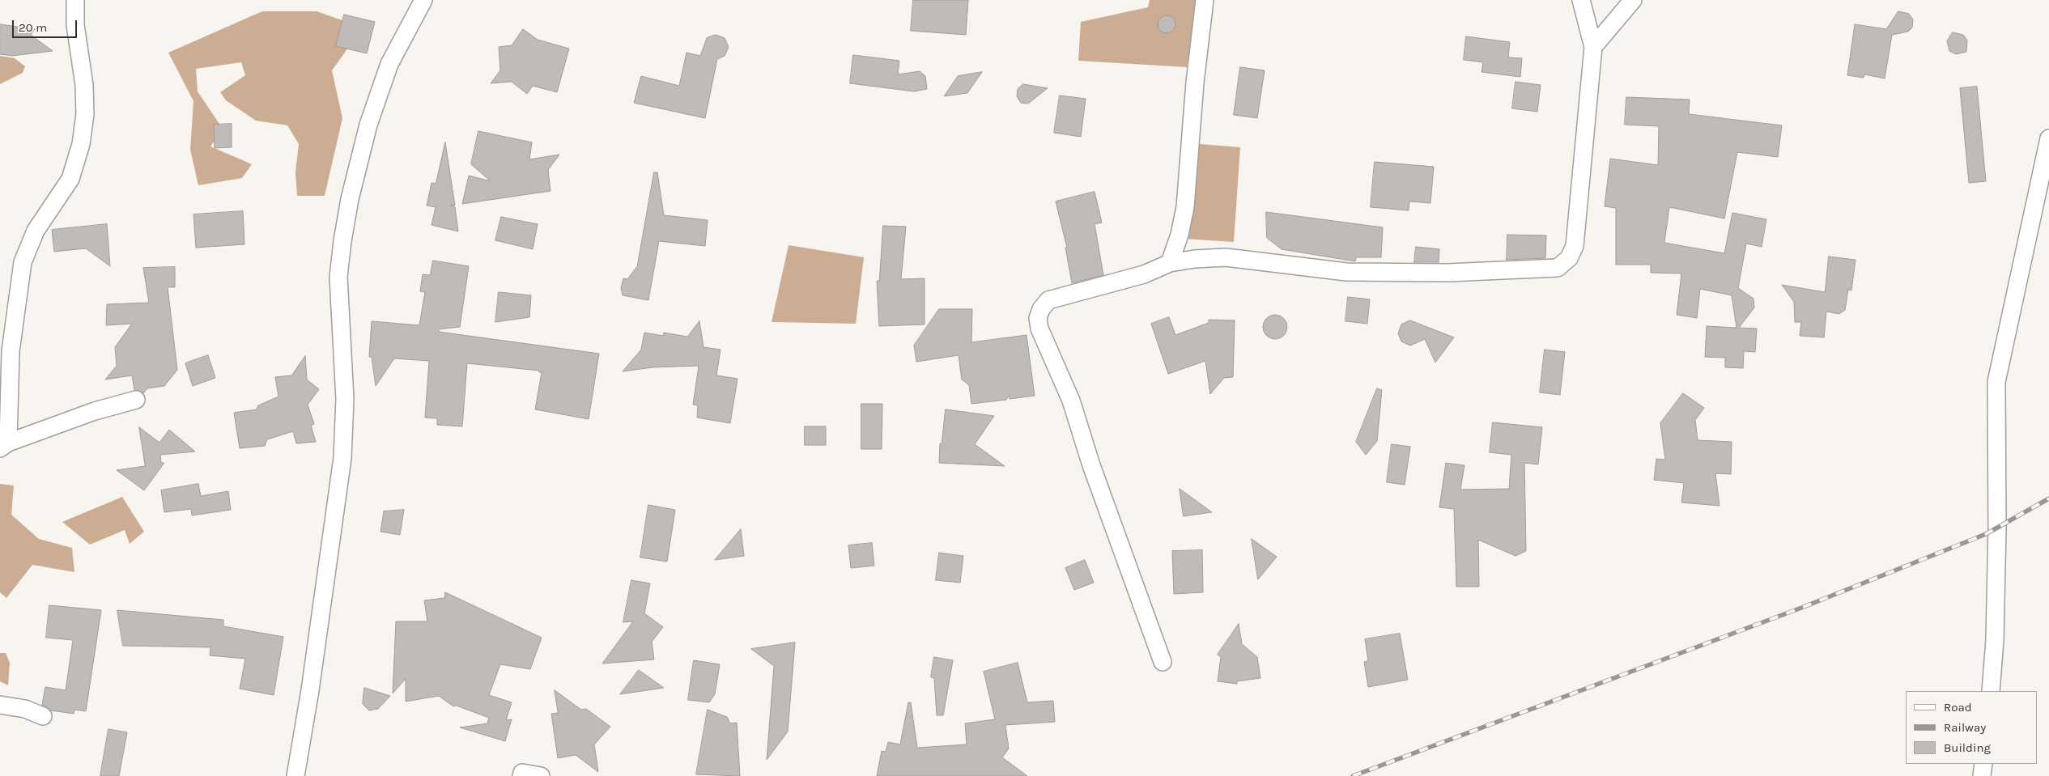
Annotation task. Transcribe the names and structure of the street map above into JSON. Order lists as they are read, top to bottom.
{
  "legend": ["Road", "Railway", "Building"],
  "scale_bar": "20 m"
}
